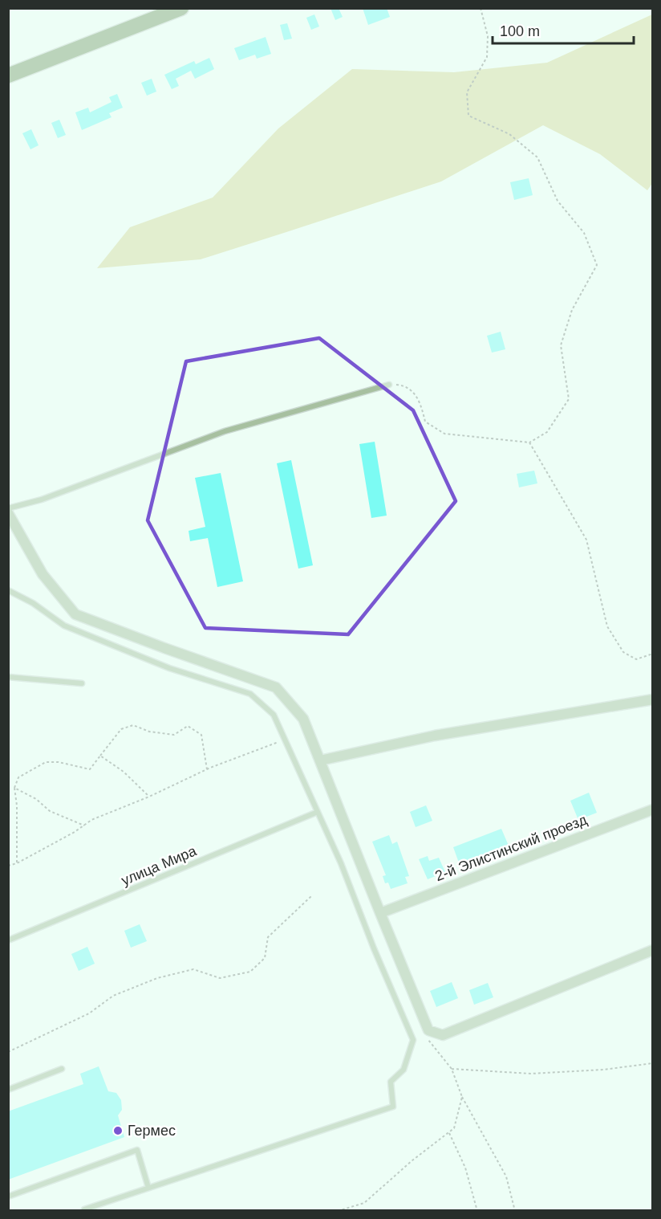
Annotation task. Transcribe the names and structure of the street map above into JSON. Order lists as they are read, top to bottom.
{
  "streets": {
    "street": ["2-й Элистинский проезд"],
    "lane": ["улица Мира"]
  },
  "places": ["Гермес"],
  "scale_bar": "100 m"
}
